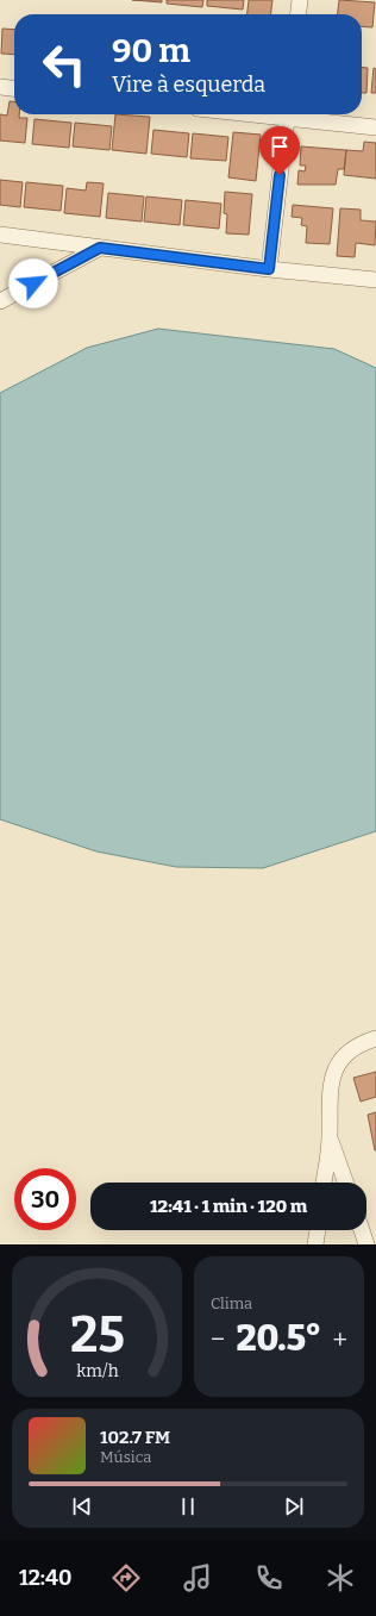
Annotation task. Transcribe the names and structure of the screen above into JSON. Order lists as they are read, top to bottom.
{
  "page": {
    "turn": ["90 m", "Vire à esquerda"],
    "limit": "30",
    "trip": "12:41 · 1 min · 120 m",
    "tile": "Clima",
    "heat": ["−", "20.5°", "+"],
    "song": ["102.7 FM", "Música"],
    "tabs": "12:40",
    "gauge": ["25", "km/h"]
  }
}
